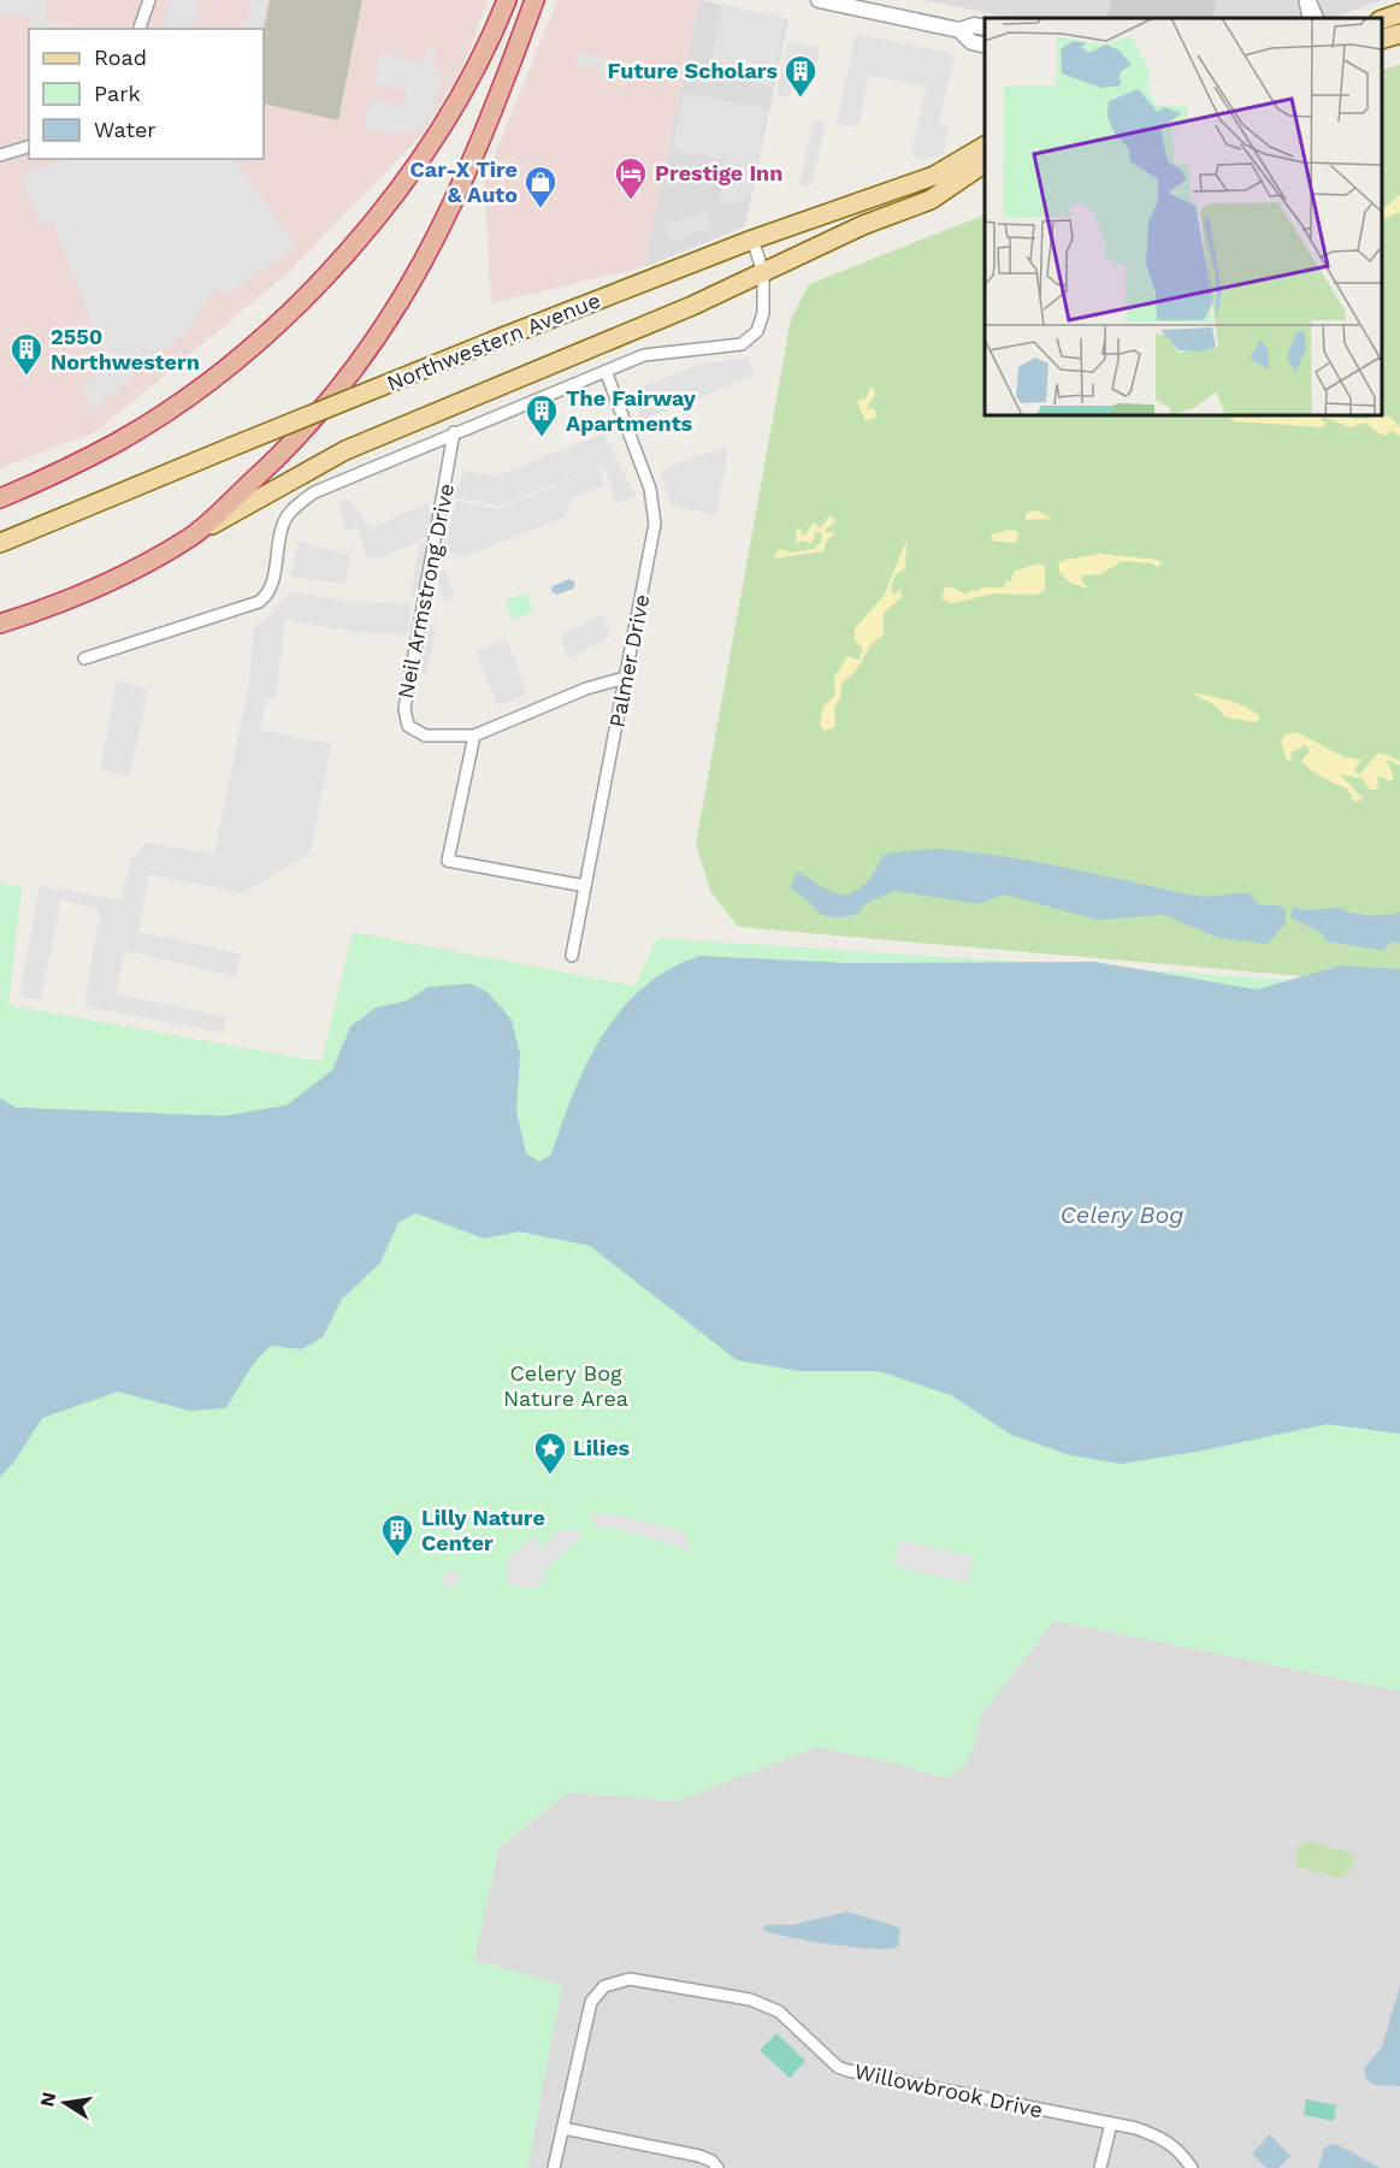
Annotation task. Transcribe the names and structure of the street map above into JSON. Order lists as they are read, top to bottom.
{
  "streets": {
    "main road": ["Northwestern Avenue"],
    "street": ["Neil Armstrong Drive", "Palmer Drive", "Willowbrook Drive"]
  },
  "water": ["Celery Bog"],
  "parks": ["Celery Bog Nature Area"],
  "places": {
    "building": [
      "Future Scholars",
      "2550 Northwestern",
      "The Fairway Apartments",
      "Lilly Nature Center"
    ],
    "hotel": ["Prestige Inn"],
    "shop": ["Car-X Tire & Auto"],
    "place": ["Lilies"]
  },
  "legend": ["Road", "Park", "Water"],
  "north": "left"
}
